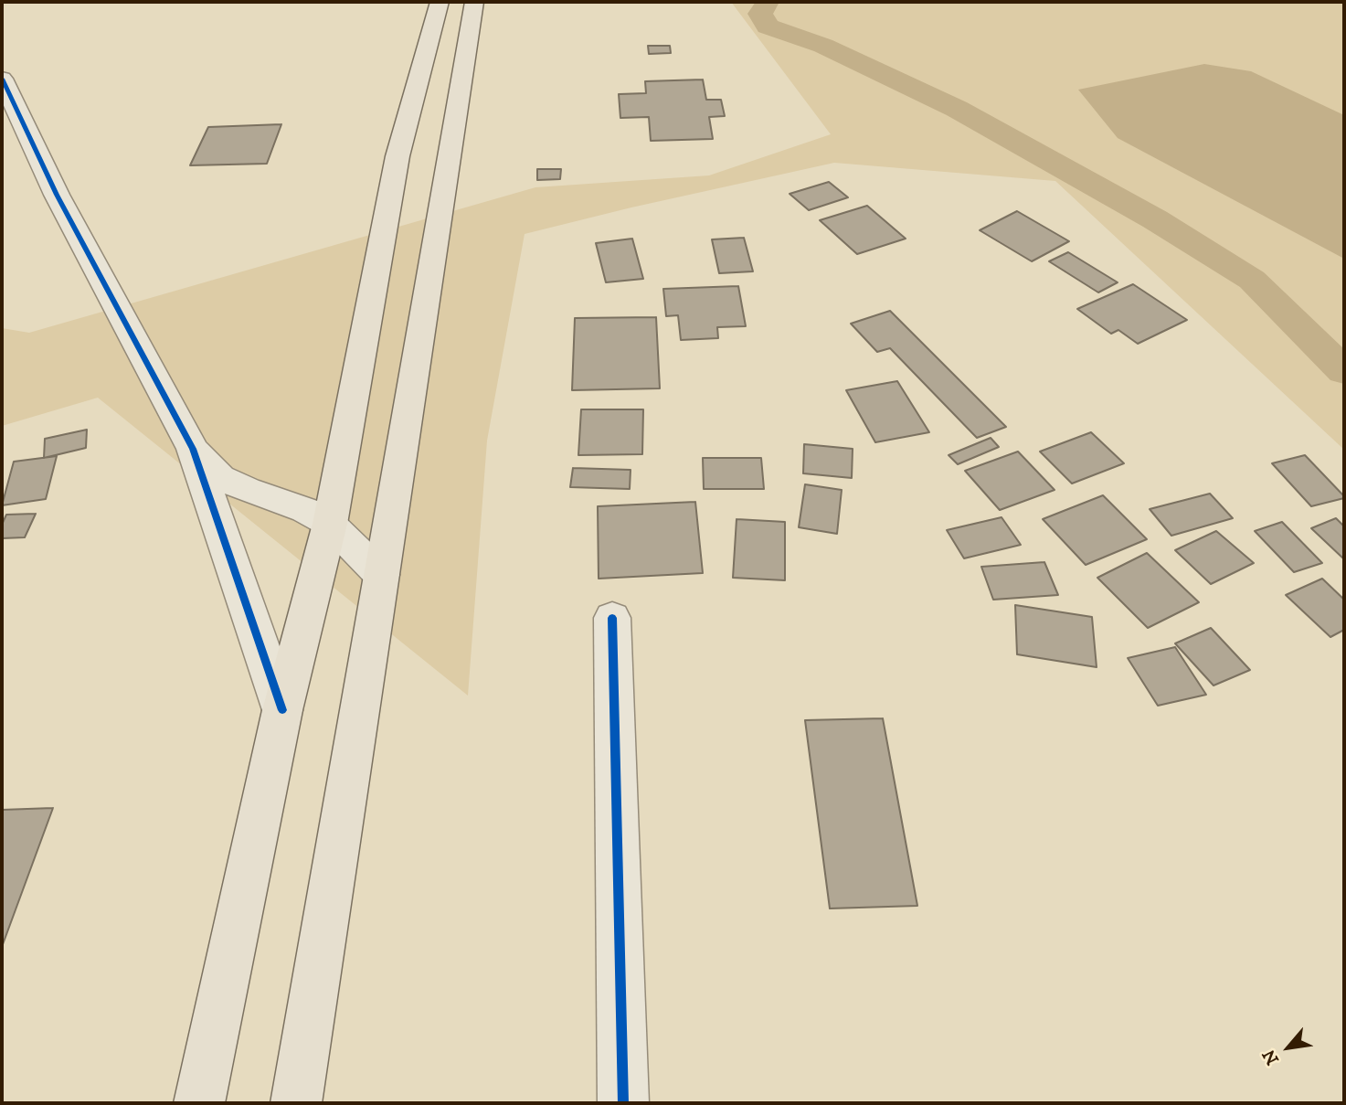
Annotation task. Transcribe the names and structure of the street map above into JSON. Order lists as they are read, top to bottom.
{
  "north": "bottom left"
}
